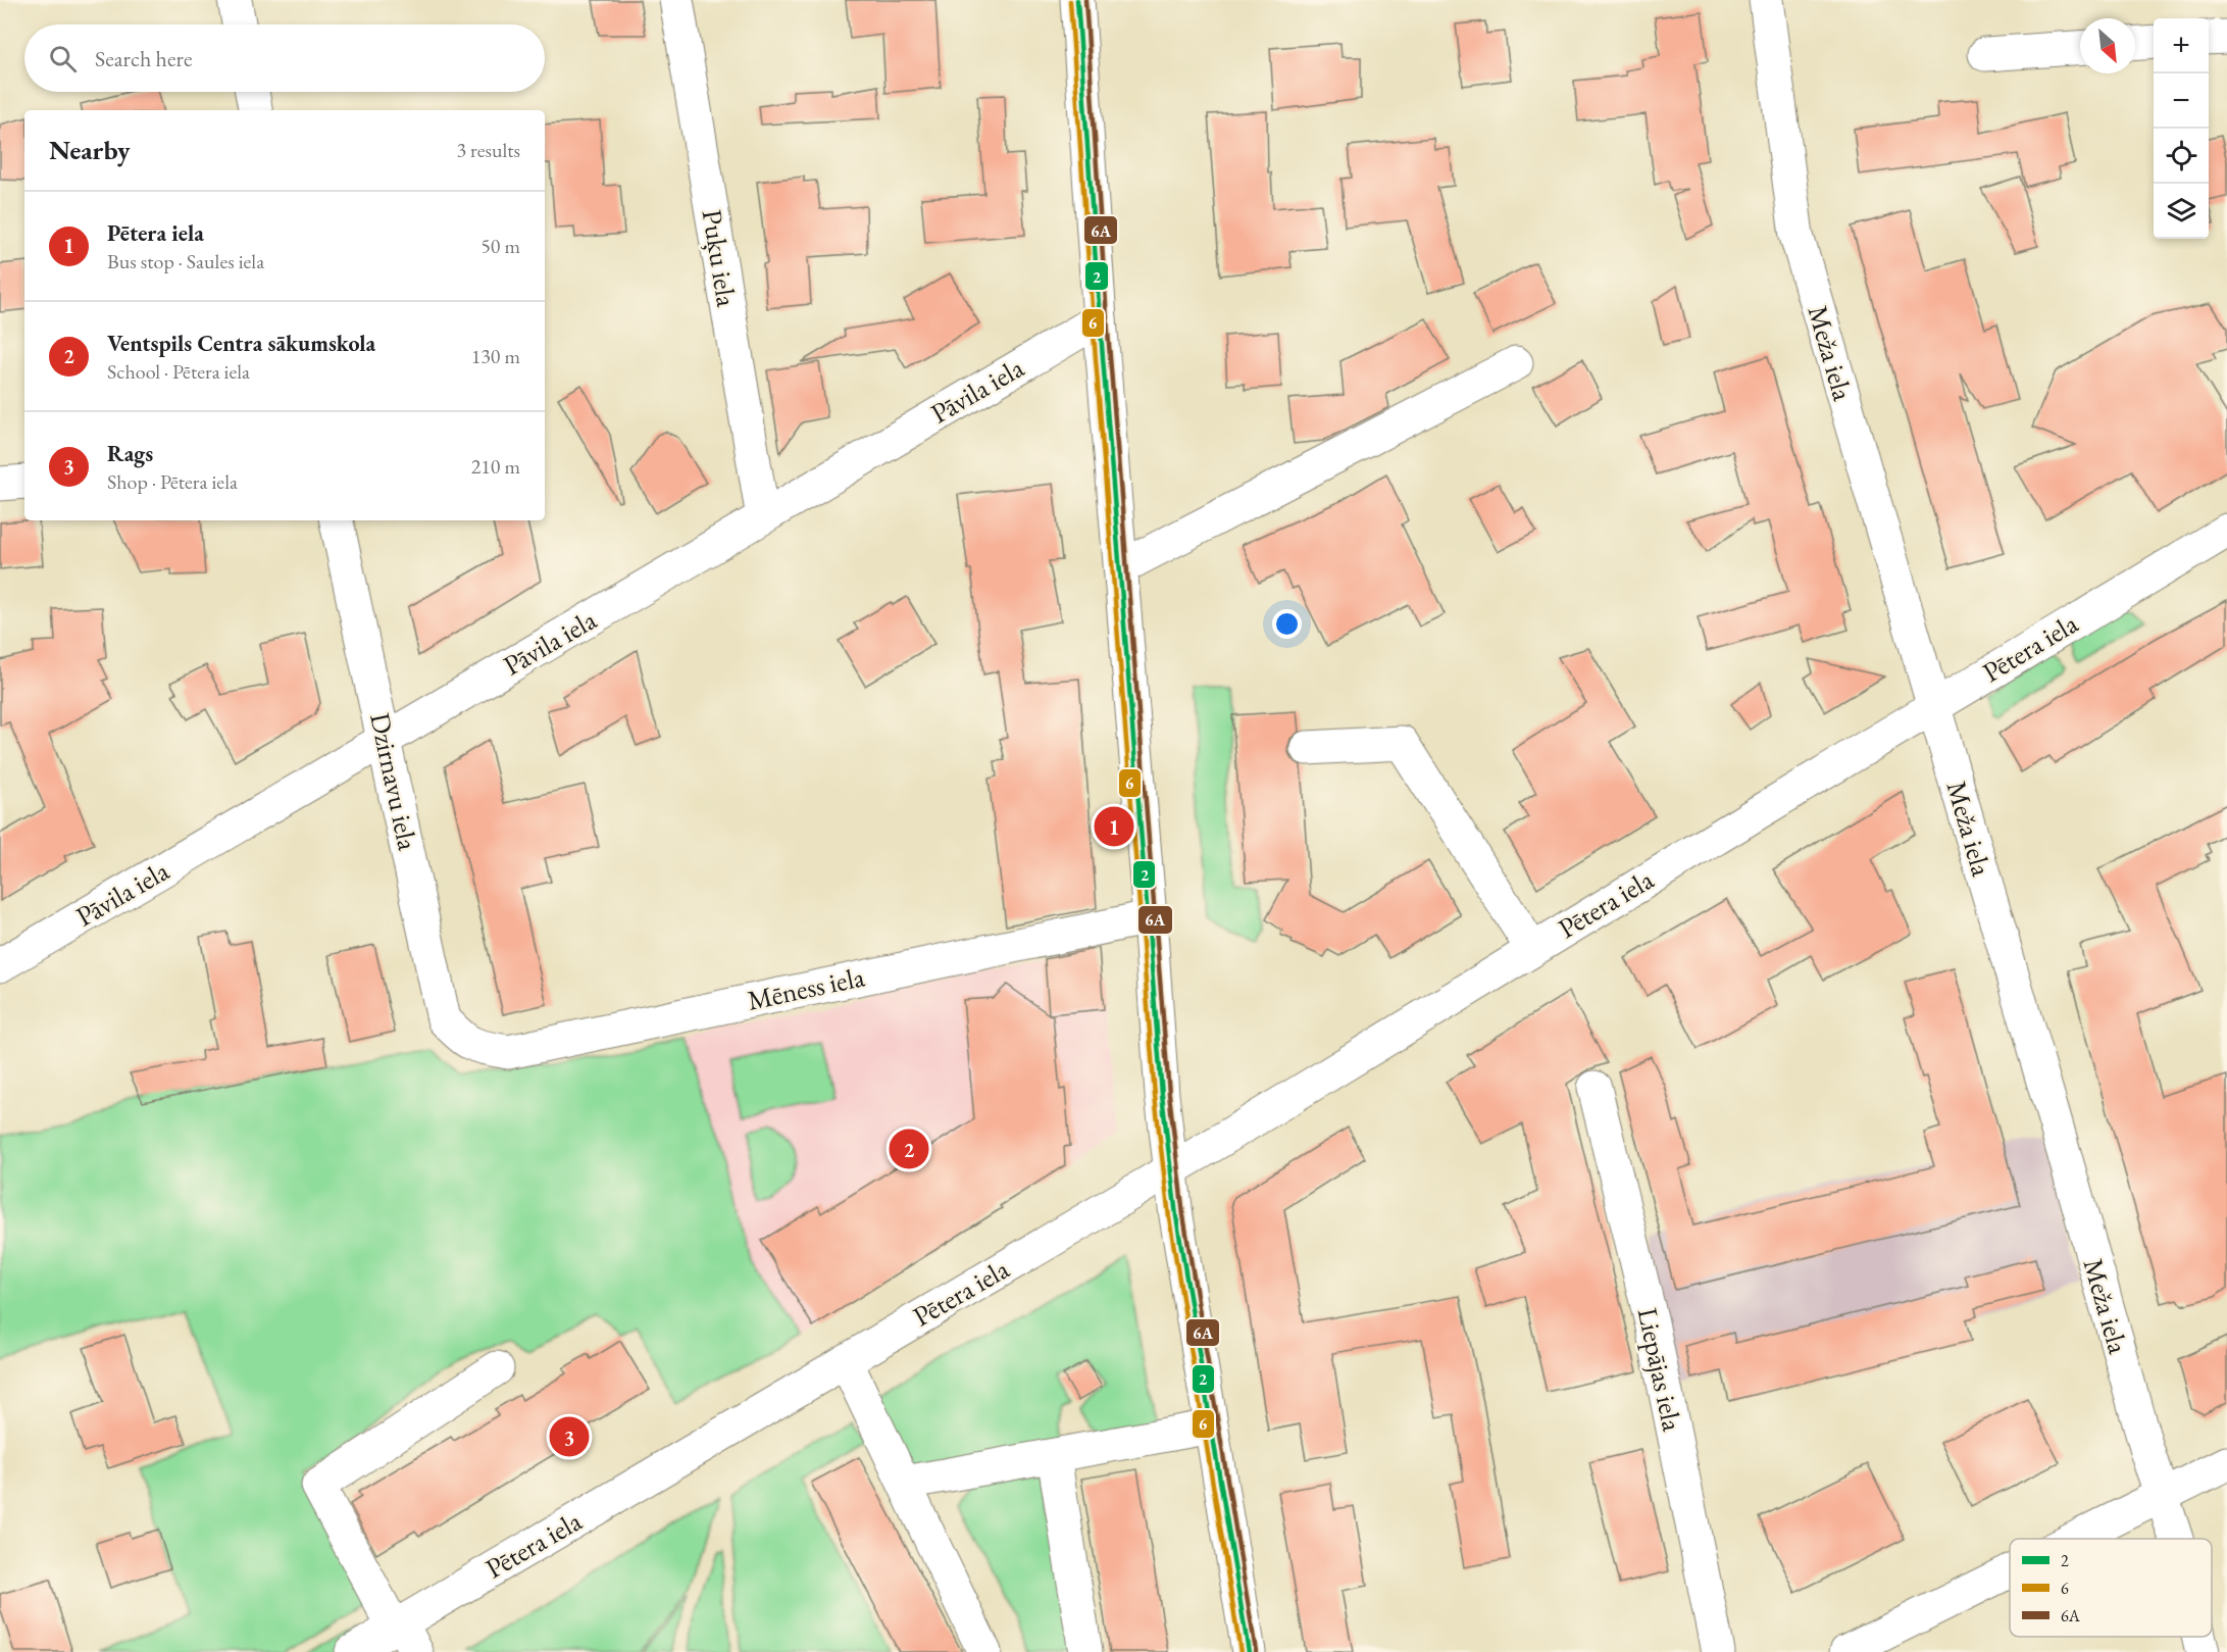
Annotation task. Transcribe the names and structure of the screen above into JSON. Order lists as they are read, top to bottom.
{
  "streets": {
    "street": [
      "Puķu iela",
      "Meža iela",
      "Pāvila iela",
      "Pētera iela",
      "Dzirnavu iela",
      "Mēness iela",
      "Liepājas iela"
    ]
  },
  "crossings": [
    ["Puķu iela", "Pāvila iela"],
    ["Meža iela", "Pētera iela"],
    ["Pāvila iela", "Dzirnavu iela"],
    ["Dzirnavu iela", "Mēness iela"]
  ],
  "lines": ["transit line 2", "transit line 6A", "transit line 6"],
  "legend": ["2", "6", "6A"],
  "north": "bottom right",
  "page": {
    "map_buttons": ["+", "−"],
    "search": "Search here",
    "heading": ["Nearby", "3 results"],
    "list": [
      {
        "mark": "1",
        "name": "Pētera iela",
        "note": "Bus stop · Saules iela",
        "value": "50 m"
      },
      {
        "mark": "2",
        "name": "Ventspils Centra sākumskola",
        "note": "School · Pētera iela",
        "value": "130 m"
      },
      {
        "mark": "3",
        "name": "Rags",
        "note": "Shop · Pētera iela",
        "value": "210 m"
      }
    ],
    "pins": ["1", "2", "3"]
  }
}
